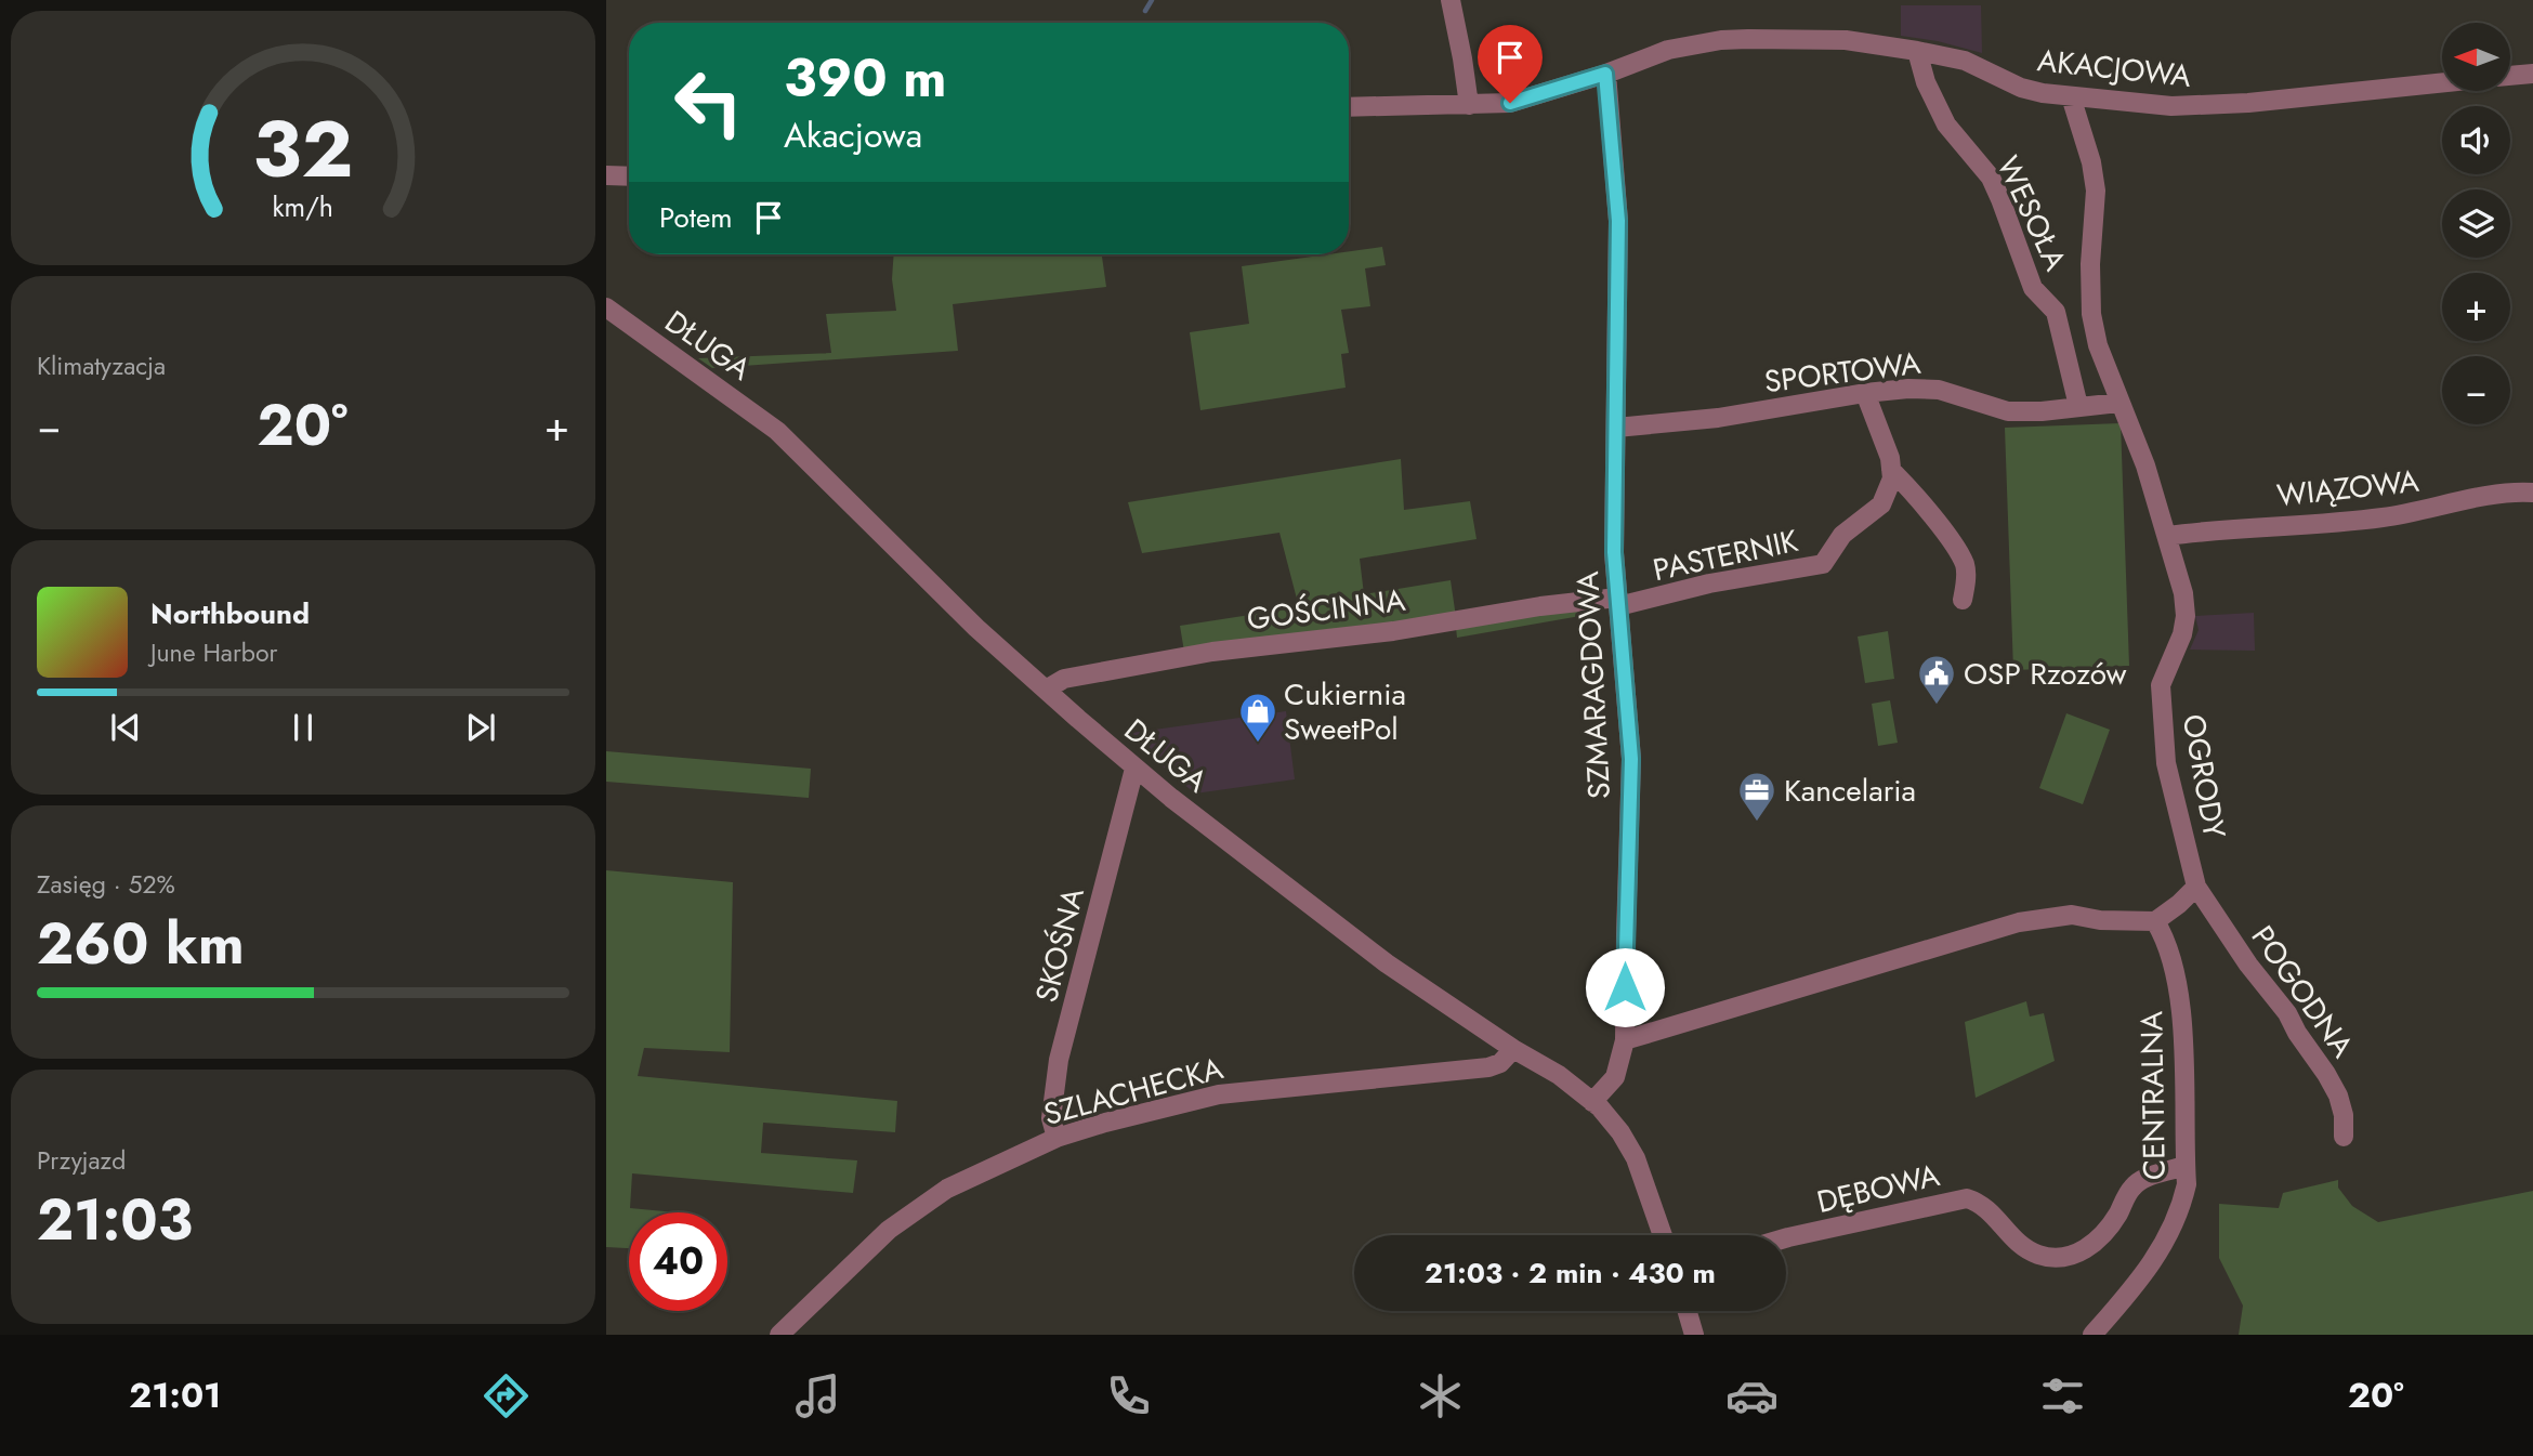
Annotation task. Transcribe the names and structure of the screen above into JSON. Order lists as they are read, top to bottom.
{
  "streets": {
    "street": [
      "AKACJOWA",
      "WESOŁA",
      "DŁUGA",
      "SPORTOWA",
      "WIĄZOWA",
      "PASTERNIK",
      "GOŚCINNA",
      "SZMARAGDOWA",
      "OGRODY",
      "SKOŚNA",
      "POGODNA",
      "SZLACHECKA",
      "CENTRALNA",
      "DĘBOWA"
    ]
  },
  "crossings": [
    ["AKACJOWA", "WESOŁA"],
    ["AKACJOWA", "SZMARAGDOWA"],
    ["AKACJOWA", "OGRODY"],
    ["WESOŁA", "SPORTOWA"],
    ["DŁUGA", "GOŚCINNA"],
    ["DŁUGA", "SZMARAGDOWA"],
    ["DŁUGA", "SKOŚNA"],
    ["DŁUGA", "SZLACHECKA"],
    ["SPORTOWA", "SZMARAGDOWA"],
    ["SPORTOWA", "OGRODY"],
    ["WIĄZOWA", "OGRODY"],
    ["PASTERNIK", "GOŚCINNA"],
    ["PASTERNIK", "SZMARAGDOWA"],
    ["GOŚCINNA", "SZMARAGDOWA"],
    ["OGRODY", "POGODNA"],
    ["OGRODY", "CENTRALNA"],
    ["SKOŚNA", "SZLACHECKA"],
    ["CENTRALNA", "DĘBOWA"]
  ],
  "places": {
    "public building": ["OSP Rzozów"],
    "shop": ["Cukiernia SweetPol"],
    "office": ["Kancelaria"]
  },
  "north": "left",
  "page": {
    "map_buttons": ["+", "−"],
    "turn": ["390 m", "Akacjowa"],
    "then": "Potem",
    "tile": [
      "Klimatyzacja",
      ["Zasięg · 52%", "260 km"],
      ["Przyjazd", "21:03"]
    ],
    "heat": ["−", "20°", "+"],
    "song": ["Northbound", "June Harbor"],
    "limit": "40",
    "trip": "21:03 · 2 min · 430 m",
    "tabs": ["21:01", "20°"],
    "gauge": ["32", "km/h"]
  }
}
